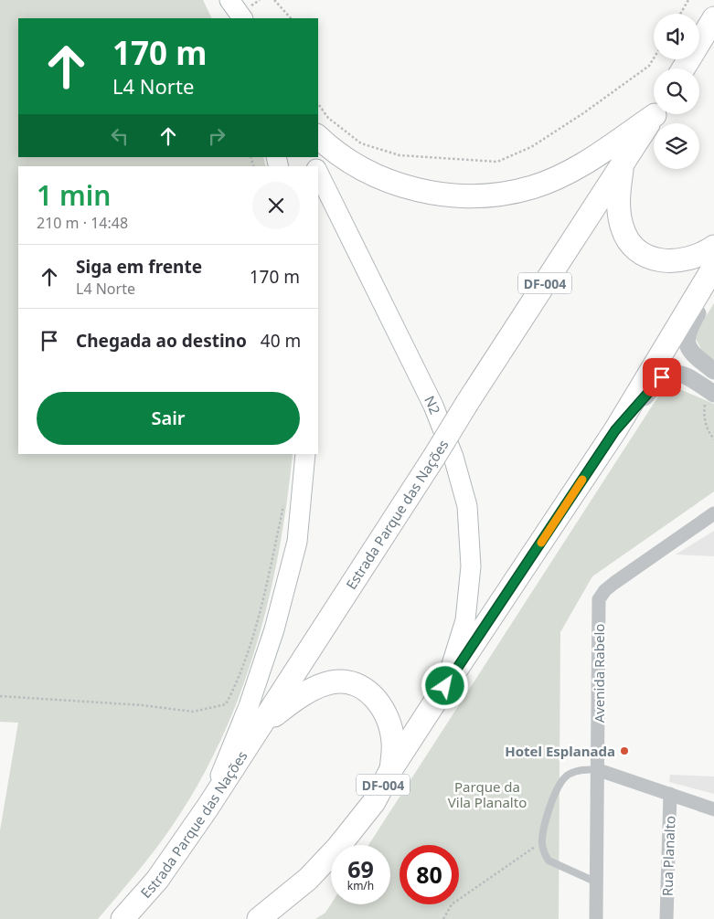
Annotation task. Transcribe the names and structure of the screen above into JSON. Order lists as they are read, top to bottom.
{
  "streets": {
    "highway": ["DF-004", "Estrada Parque das Nações"],
    "main road": ["N2"],
    "street": ["Avenida Rabelo", "Rua Planalto"]
  },
  "crossings": [
    ["DF-004", "N2"]
  ],
  "parks": ["Parque da Vila Planalto"],
  "places": ["Hotel Esplanada"],
  "page": {
    "turn": ["170 m", "L4 Norte"],
    "heading": ["1 min", "210 m · 14:48"],
    "list": [
      {
        "name": "Siga em frente",
        "note": "L4 Norte",
        "value": "170 m"
      },
      {
        "name": "Chegada ao destino",
        "value": "40 m"
      }
    ],
    "buttons": "Sair",
    "speed": "69 km/h",
    "limit": "80"
  }
}
